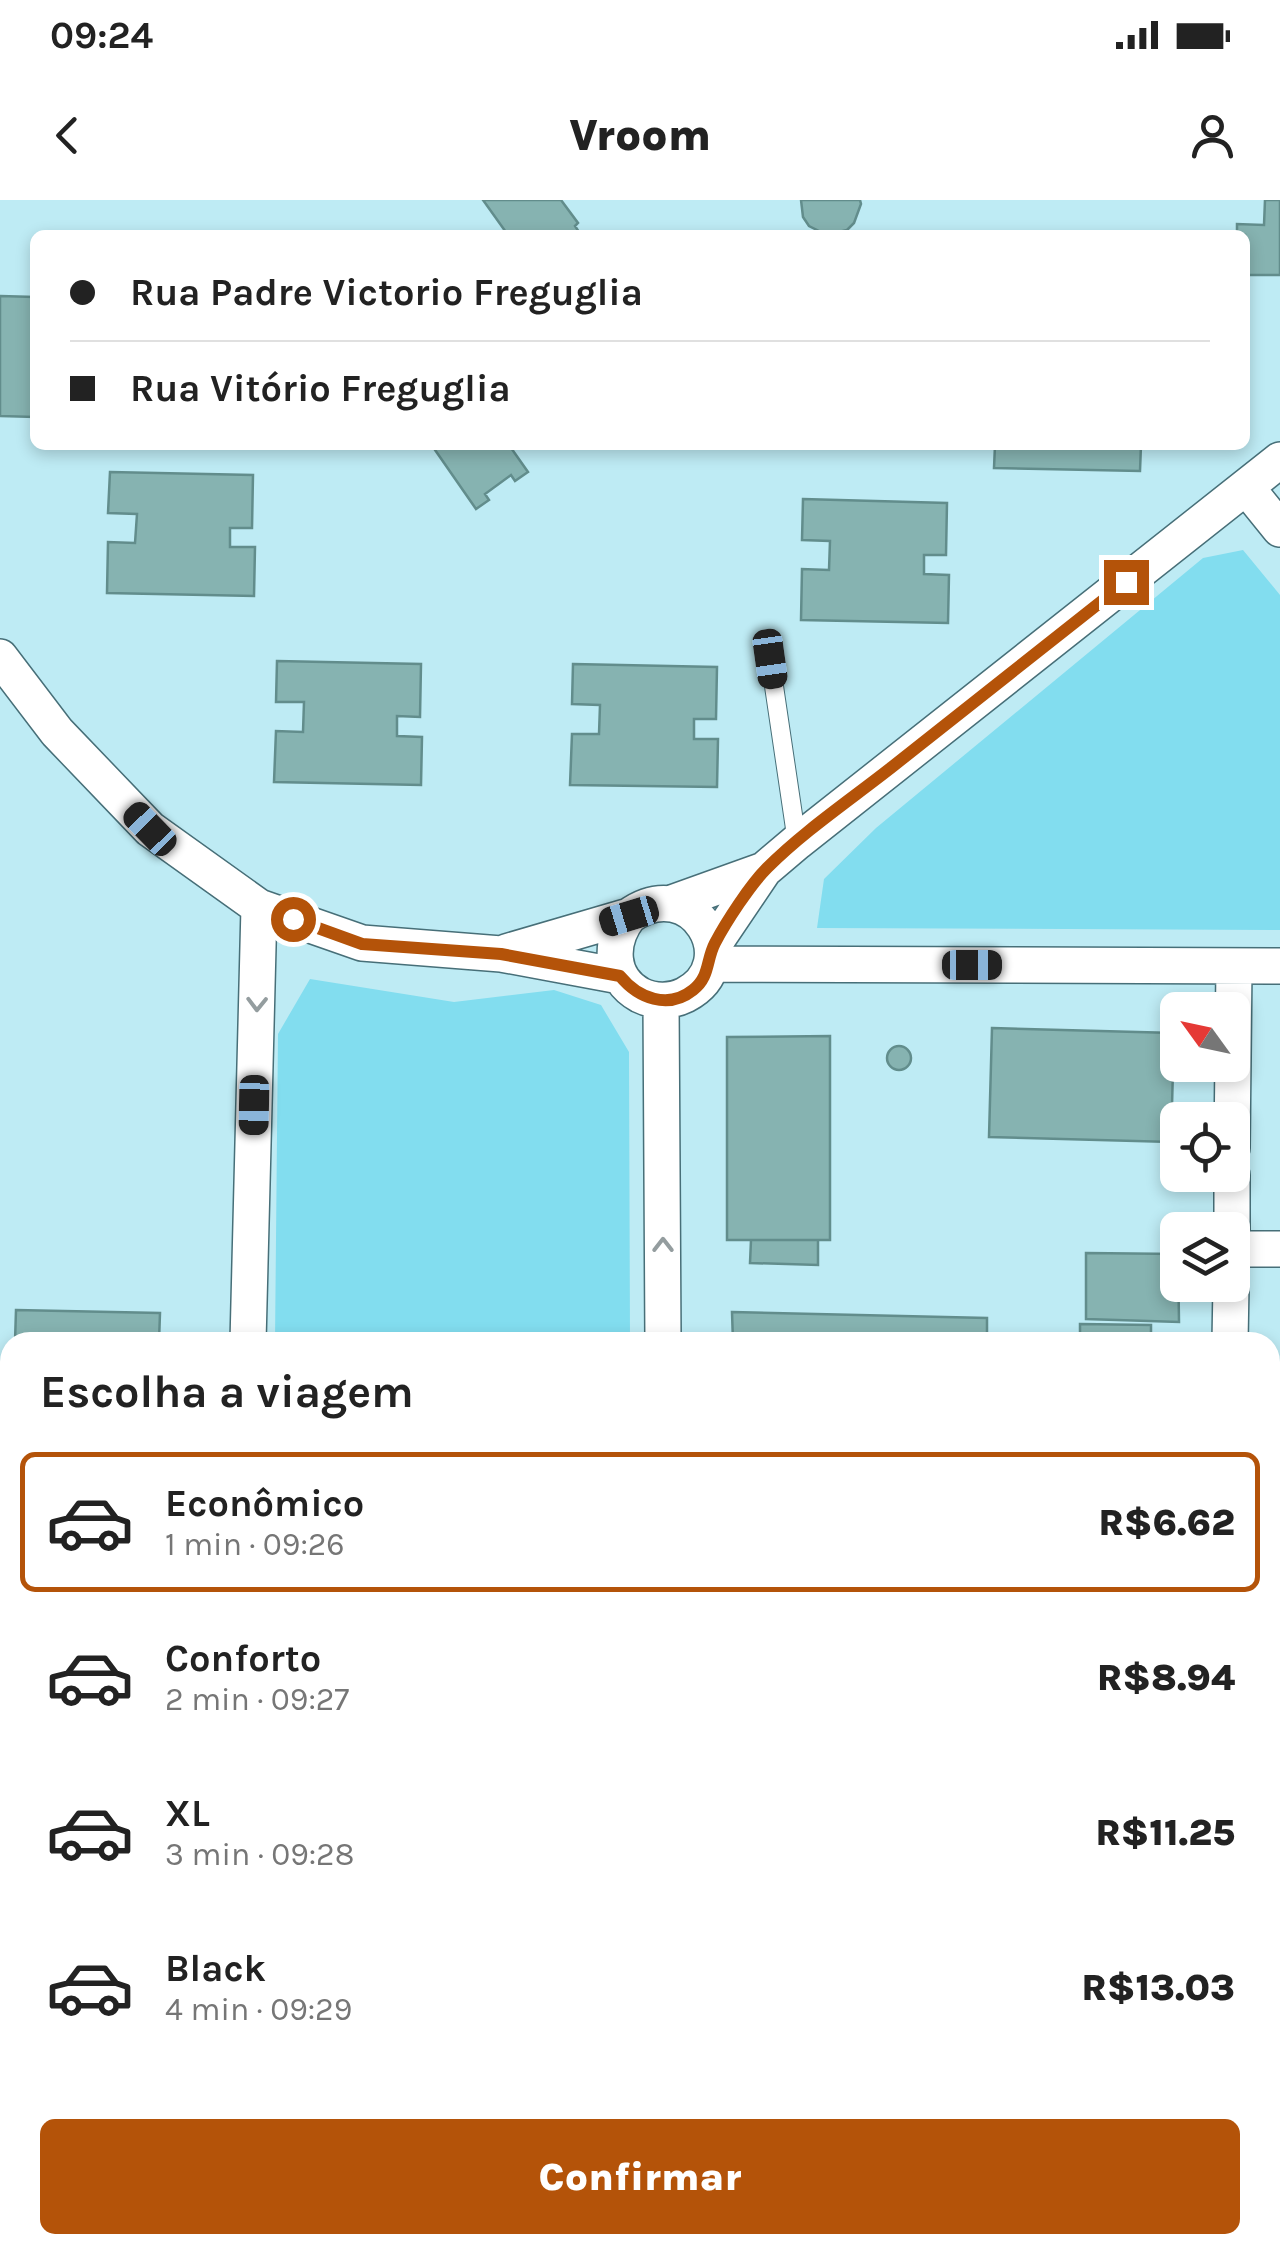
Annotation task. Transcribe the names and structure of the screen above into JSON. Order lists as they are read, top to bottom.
{
  "north": "top left",
  "page": {
    "status": "09:24",
    "header": "Vroom",
    "banner": ["Rua Padre Victorio Freguglia", "Rua Vitório Freguglia"],
    "heading": "Escolha a viagem",
    "list": [
      {
        "name": "Econômico",
        "note": "1 min · 09:26",
        "value": "R$6.62"
      },
      {
        "name": "Conforto",
        "note": "2 min · 09:27",
        "value": "R$8.94"
      },
      {
        "name": "XL",
        "note": "3 min · 09:28",
        "value": "R$11.25"
      },
      {
        "name": "Black",
        "note": "4 min · 09:29",
        "value": "R$13.03"
      }
    ],
    "buttons": "Confirmar"
  }
}
